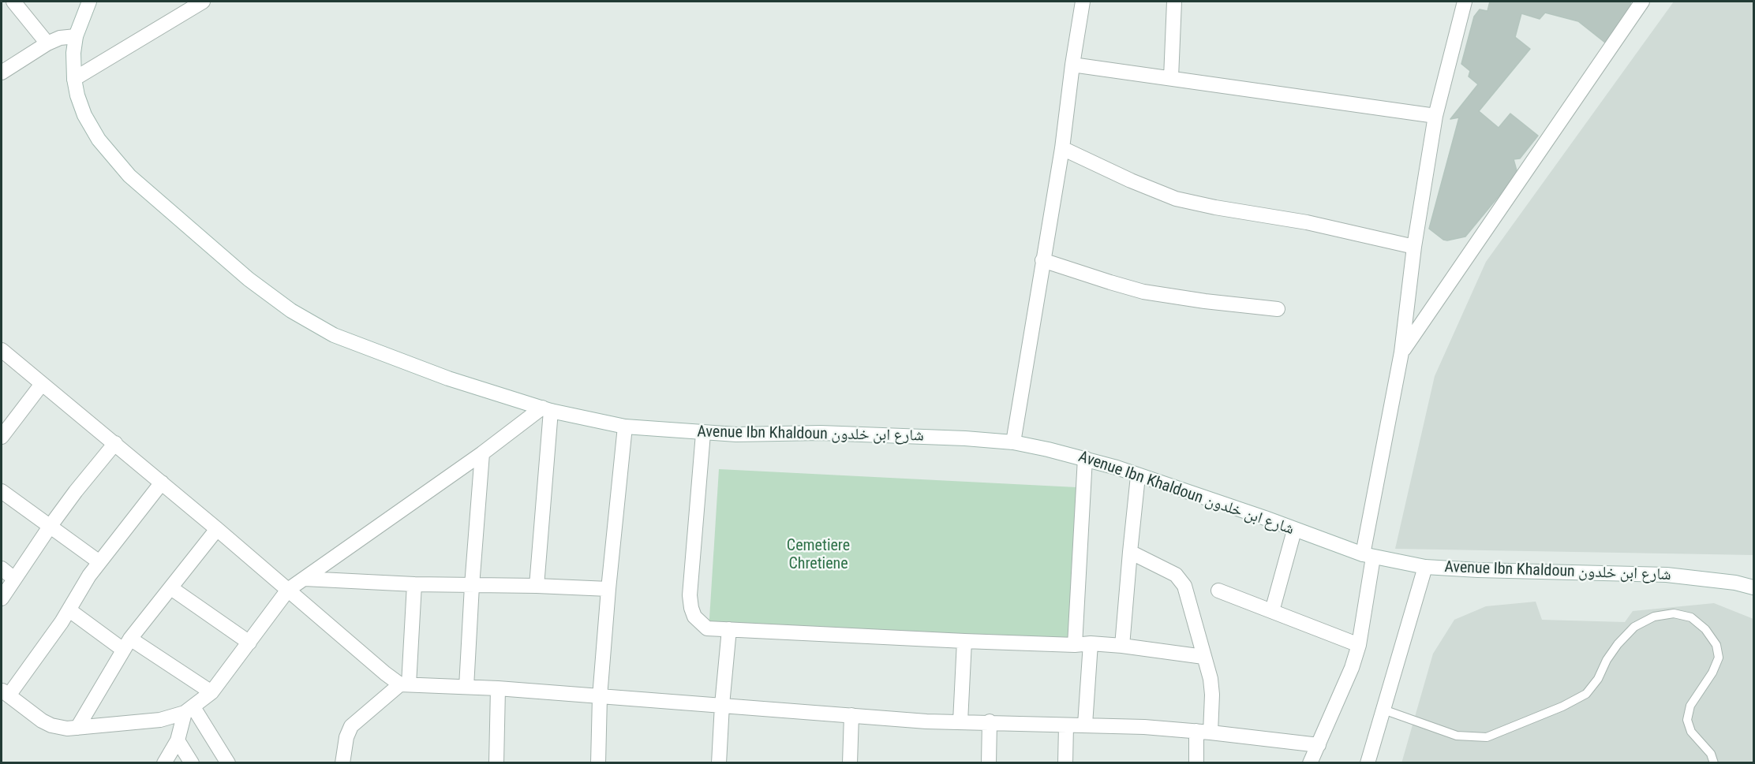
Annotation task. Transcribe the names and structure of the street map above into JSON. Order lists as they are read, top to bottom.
{
  "streets": {
    "street": ["Avenue Ibn Khaldoun شارع ابن خلدون"]
  },
  "parks": ["Cemetiere Chretiene"]
}
